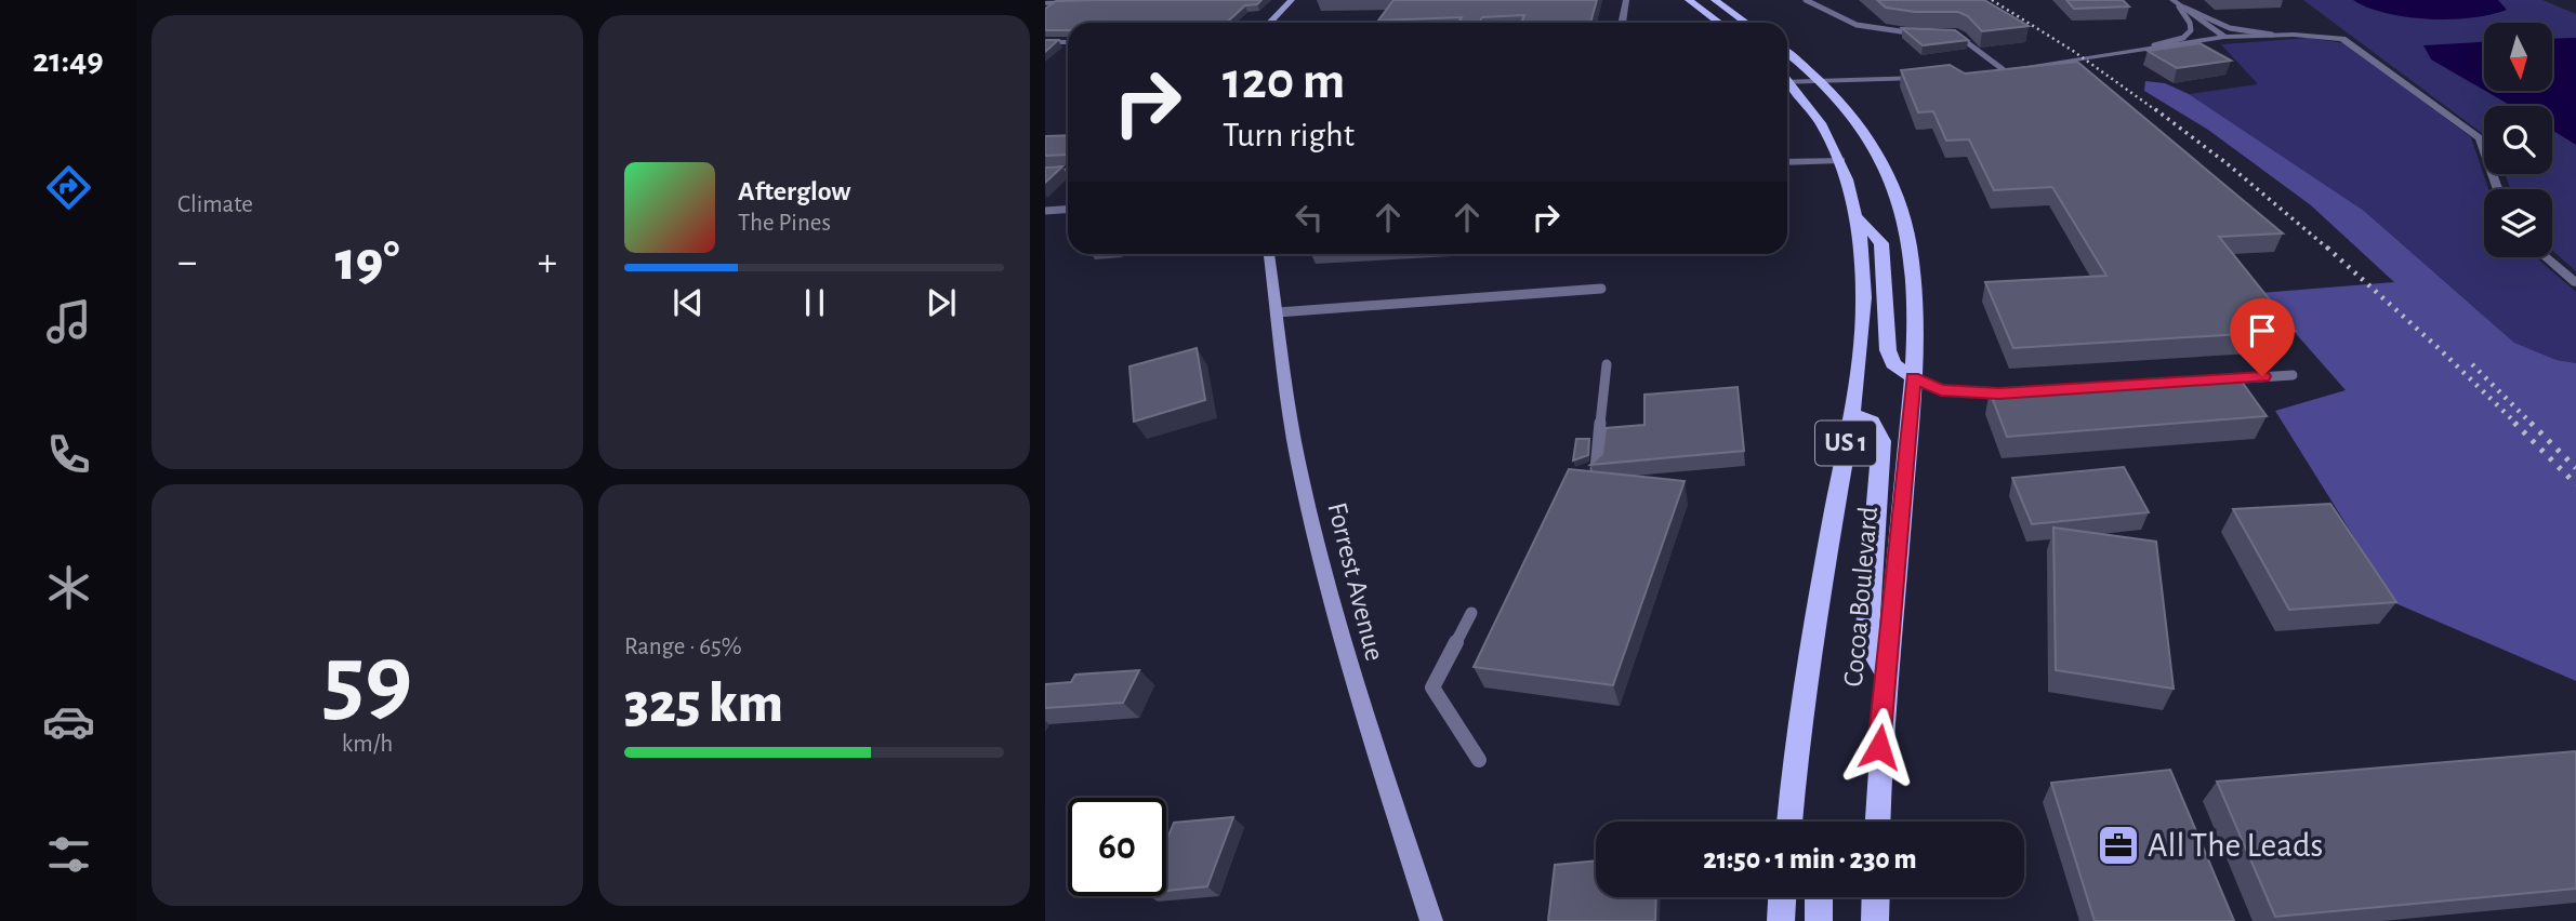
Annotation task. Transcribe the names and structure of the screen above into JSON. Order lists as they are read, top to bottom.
{
  "streets": {
    "main road": ["US 1", "Cocoa Boulevard"],
    "street": ["Forrest Avenue"]
  },
  "places": {
    "office": ["All The Leads"]
  },
  "north": "bottom",
  "page": {
    "tabs": "21:49",
    "tile": [
      "Climate",
      ["59", "km/h"],
      ["Range · 65%", "325 km"]
    ],
    "turn": ["120 m", "Turn right"],
    "song": ["Afterglow", "The Pines"],
    "heat": ["−", "19°", "+"],
    "limit": "60",
    "trip": "21:50 · 1 min · 230 m"
  }
}
